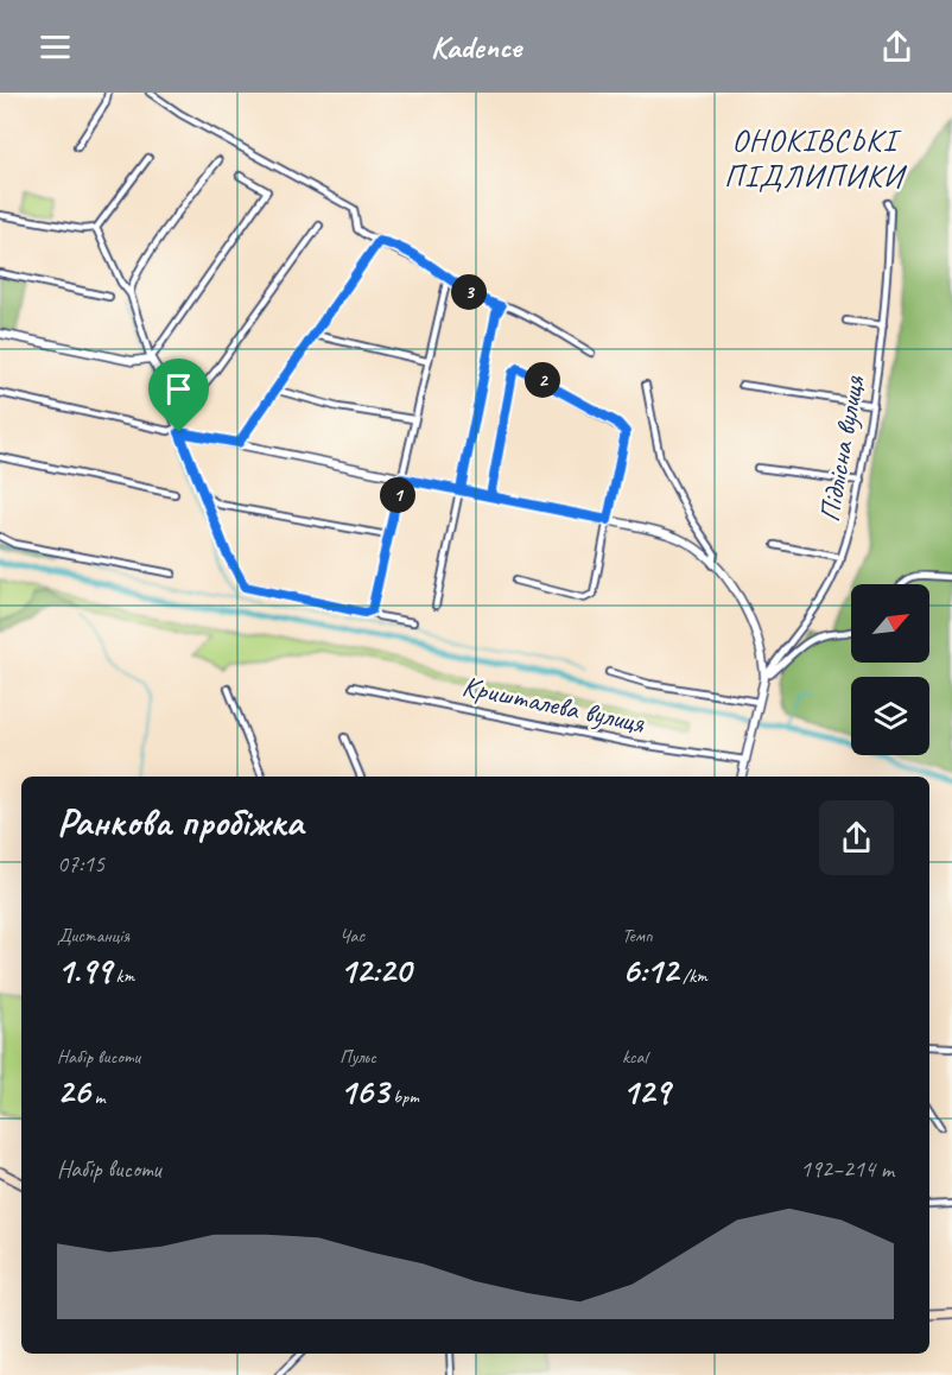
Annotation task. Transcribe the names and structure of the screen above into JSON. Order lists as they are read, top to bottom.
{
  "streets": {
    "street": ["Підлісна вулиця", "Кришталева вулиця"]
  },
  "districts": ["ОНОКІВСЬКІ ПІДЛИПИКИ"],
  "north": "top right",
  "page": {
    "header": "Kadence",
    "pins": ["3", "2", "1"],
    "heading": ["Ранкова пробіжка", "07:15"],
    "stats": [
      ["Дистанція", "1.99 km"],
      ["Час", "12:20"],
      ["Темп", "6:12 /km"],
      ["Набір висоти", "26 m"],
      ["Пульс", "163 bpm"],
      ["kcal", "129"]
    ],
    "chart": ["Набір висоти", "192–214 m"]
  }
}
